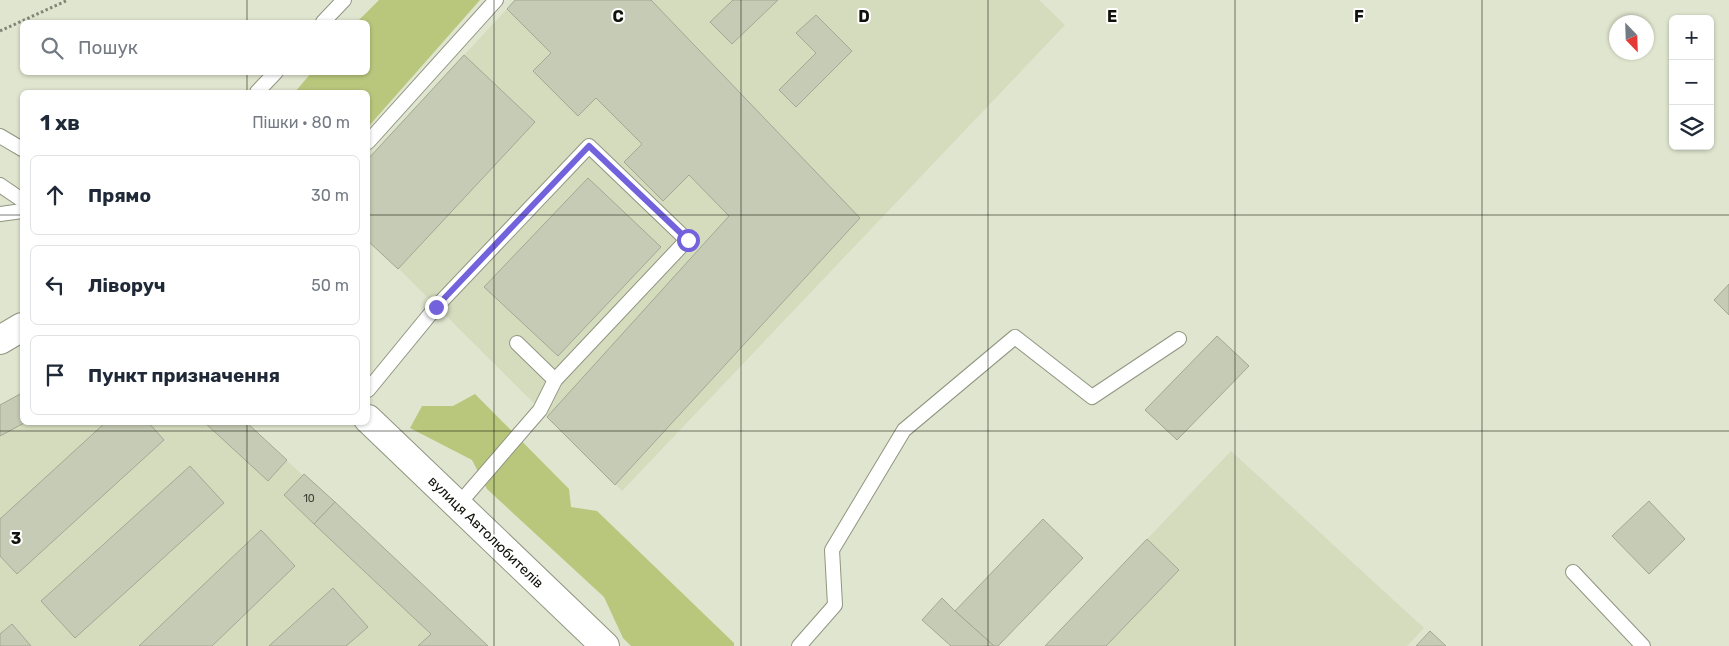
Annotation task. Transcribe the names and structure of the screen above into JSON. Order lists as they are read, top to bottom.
{
  "streets": {
    "street": ["вулиця Автолюбителів"]
  },
  "house_numbers": ["10"],
  "north": "bottom right",
  "page": {
    "map_buttons": ["+", "−"],
    "search": "Пошук",
    "heading": ["1 хв", "Пішки · 80 m"],
    "list": [
      ["Прямо", "30 m"],
      ["Ліворуч", "50 m"],
      "Пункт призначення"
    ]
  },
  "grid": {
    "columns": [
      "C",
      "D",
      "E",
      "F"
    ],
    "rows": ["3"]
  }
}
